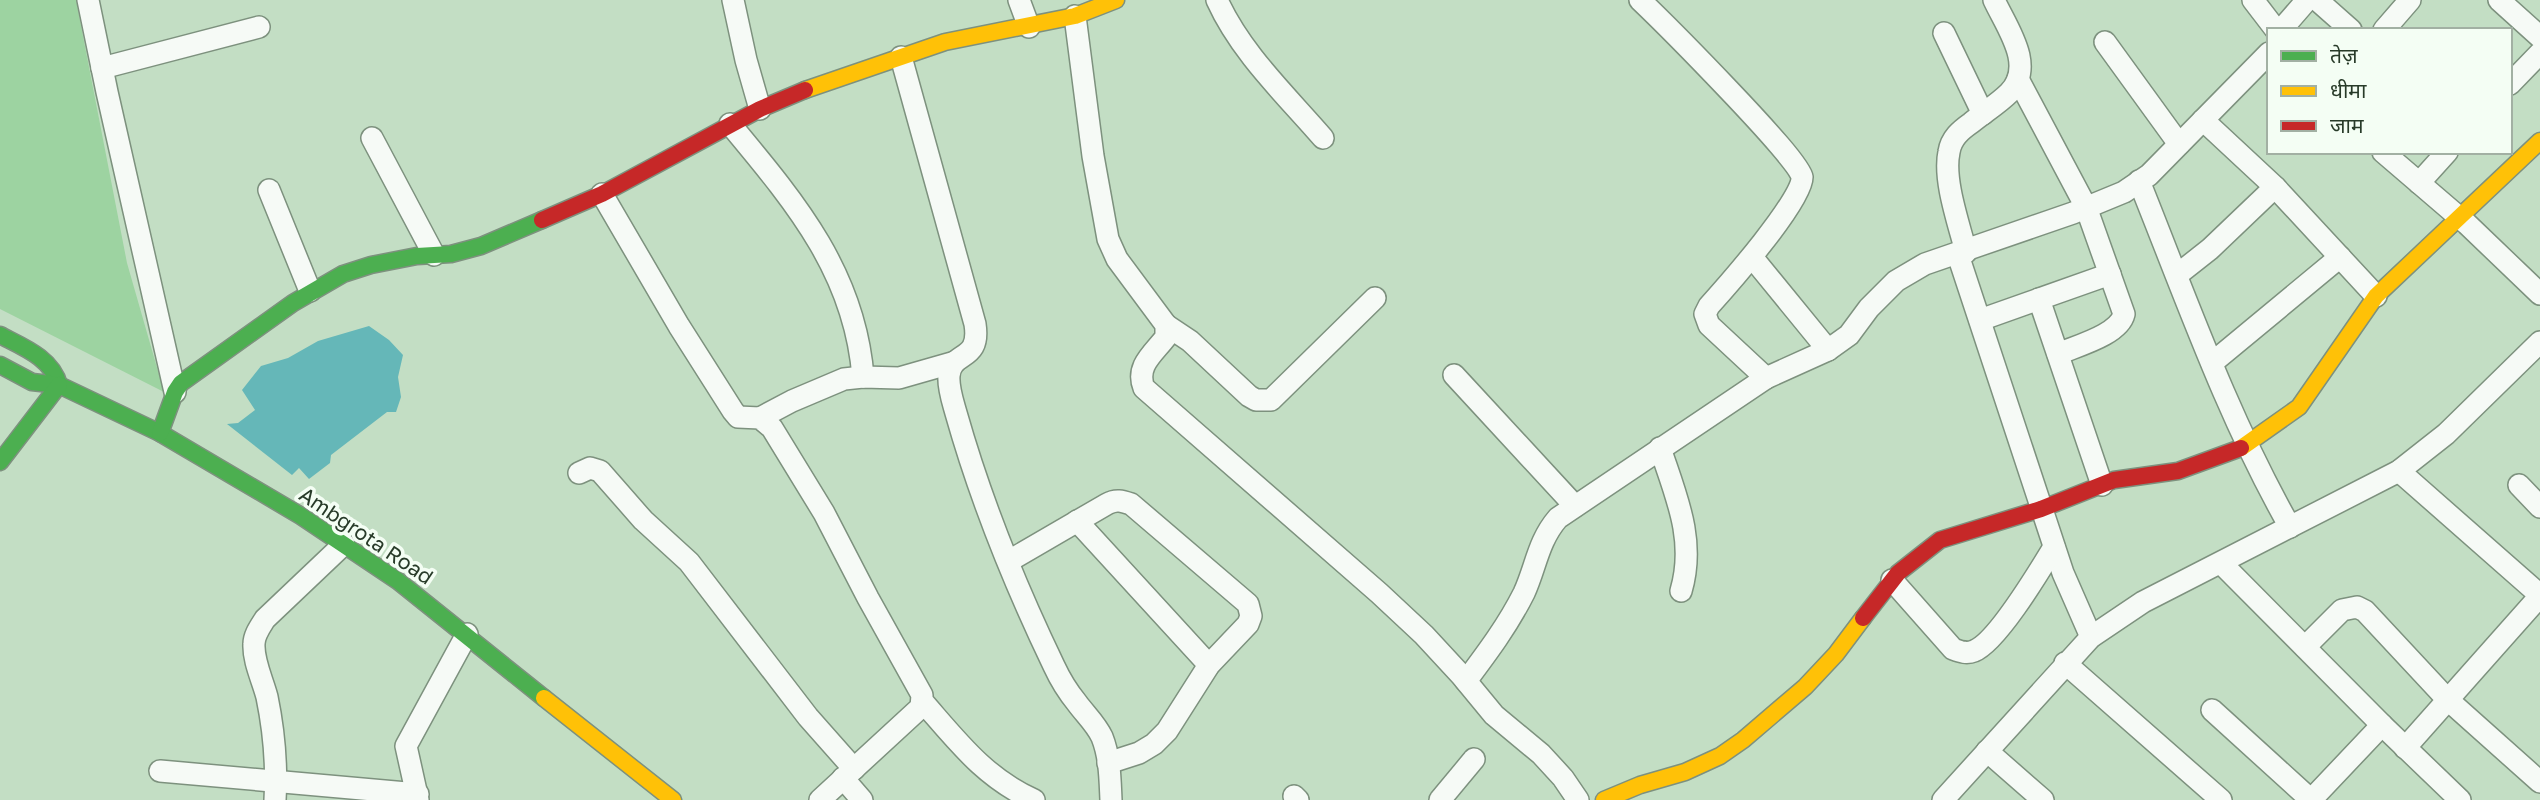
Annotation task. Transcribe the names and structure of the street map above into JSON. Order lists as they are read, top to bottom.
{
  "streets": {
    "street": ["Ambgrota Road"]
  },
  "legend": ["तेज़", "धीमा", "जाम"]
}
